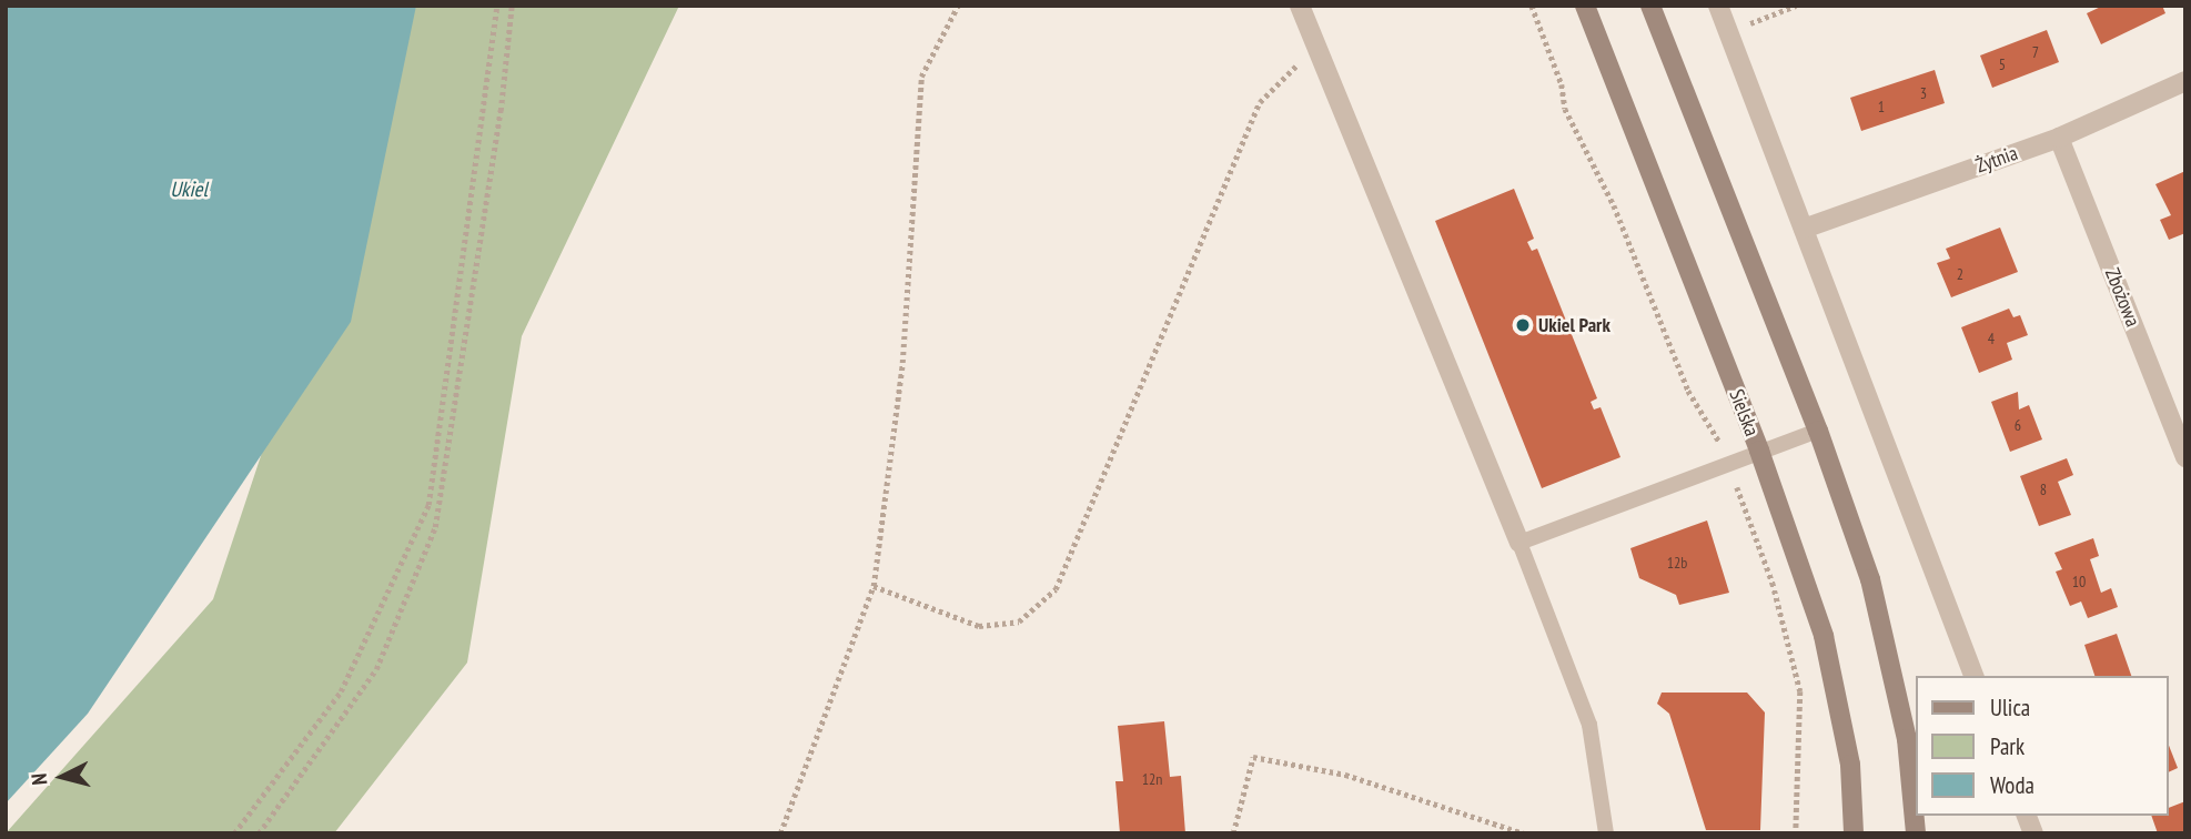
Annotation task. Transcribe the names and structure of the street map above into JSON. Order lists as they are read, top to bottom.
{
  "streets": {
    "main road": ["Sielska"],
    "street": ["Żytnia", "Zbożowa"]
  },
  "crossings": [
    ["Żytnia", "Zbożowa"]
  ],
  "water": ["Ukiel"],
  "places": ["Ukiel Park"],
  "house_numbers": [
    "7",
    "5",
    "3",
    "1",
    "2",
    "4",
    "6",
    "8",
    "12b",
    "10",
    "12n"
  ],
  "legend": ["Ulica", "Park", "Woda"],
  "north": "left"
}
